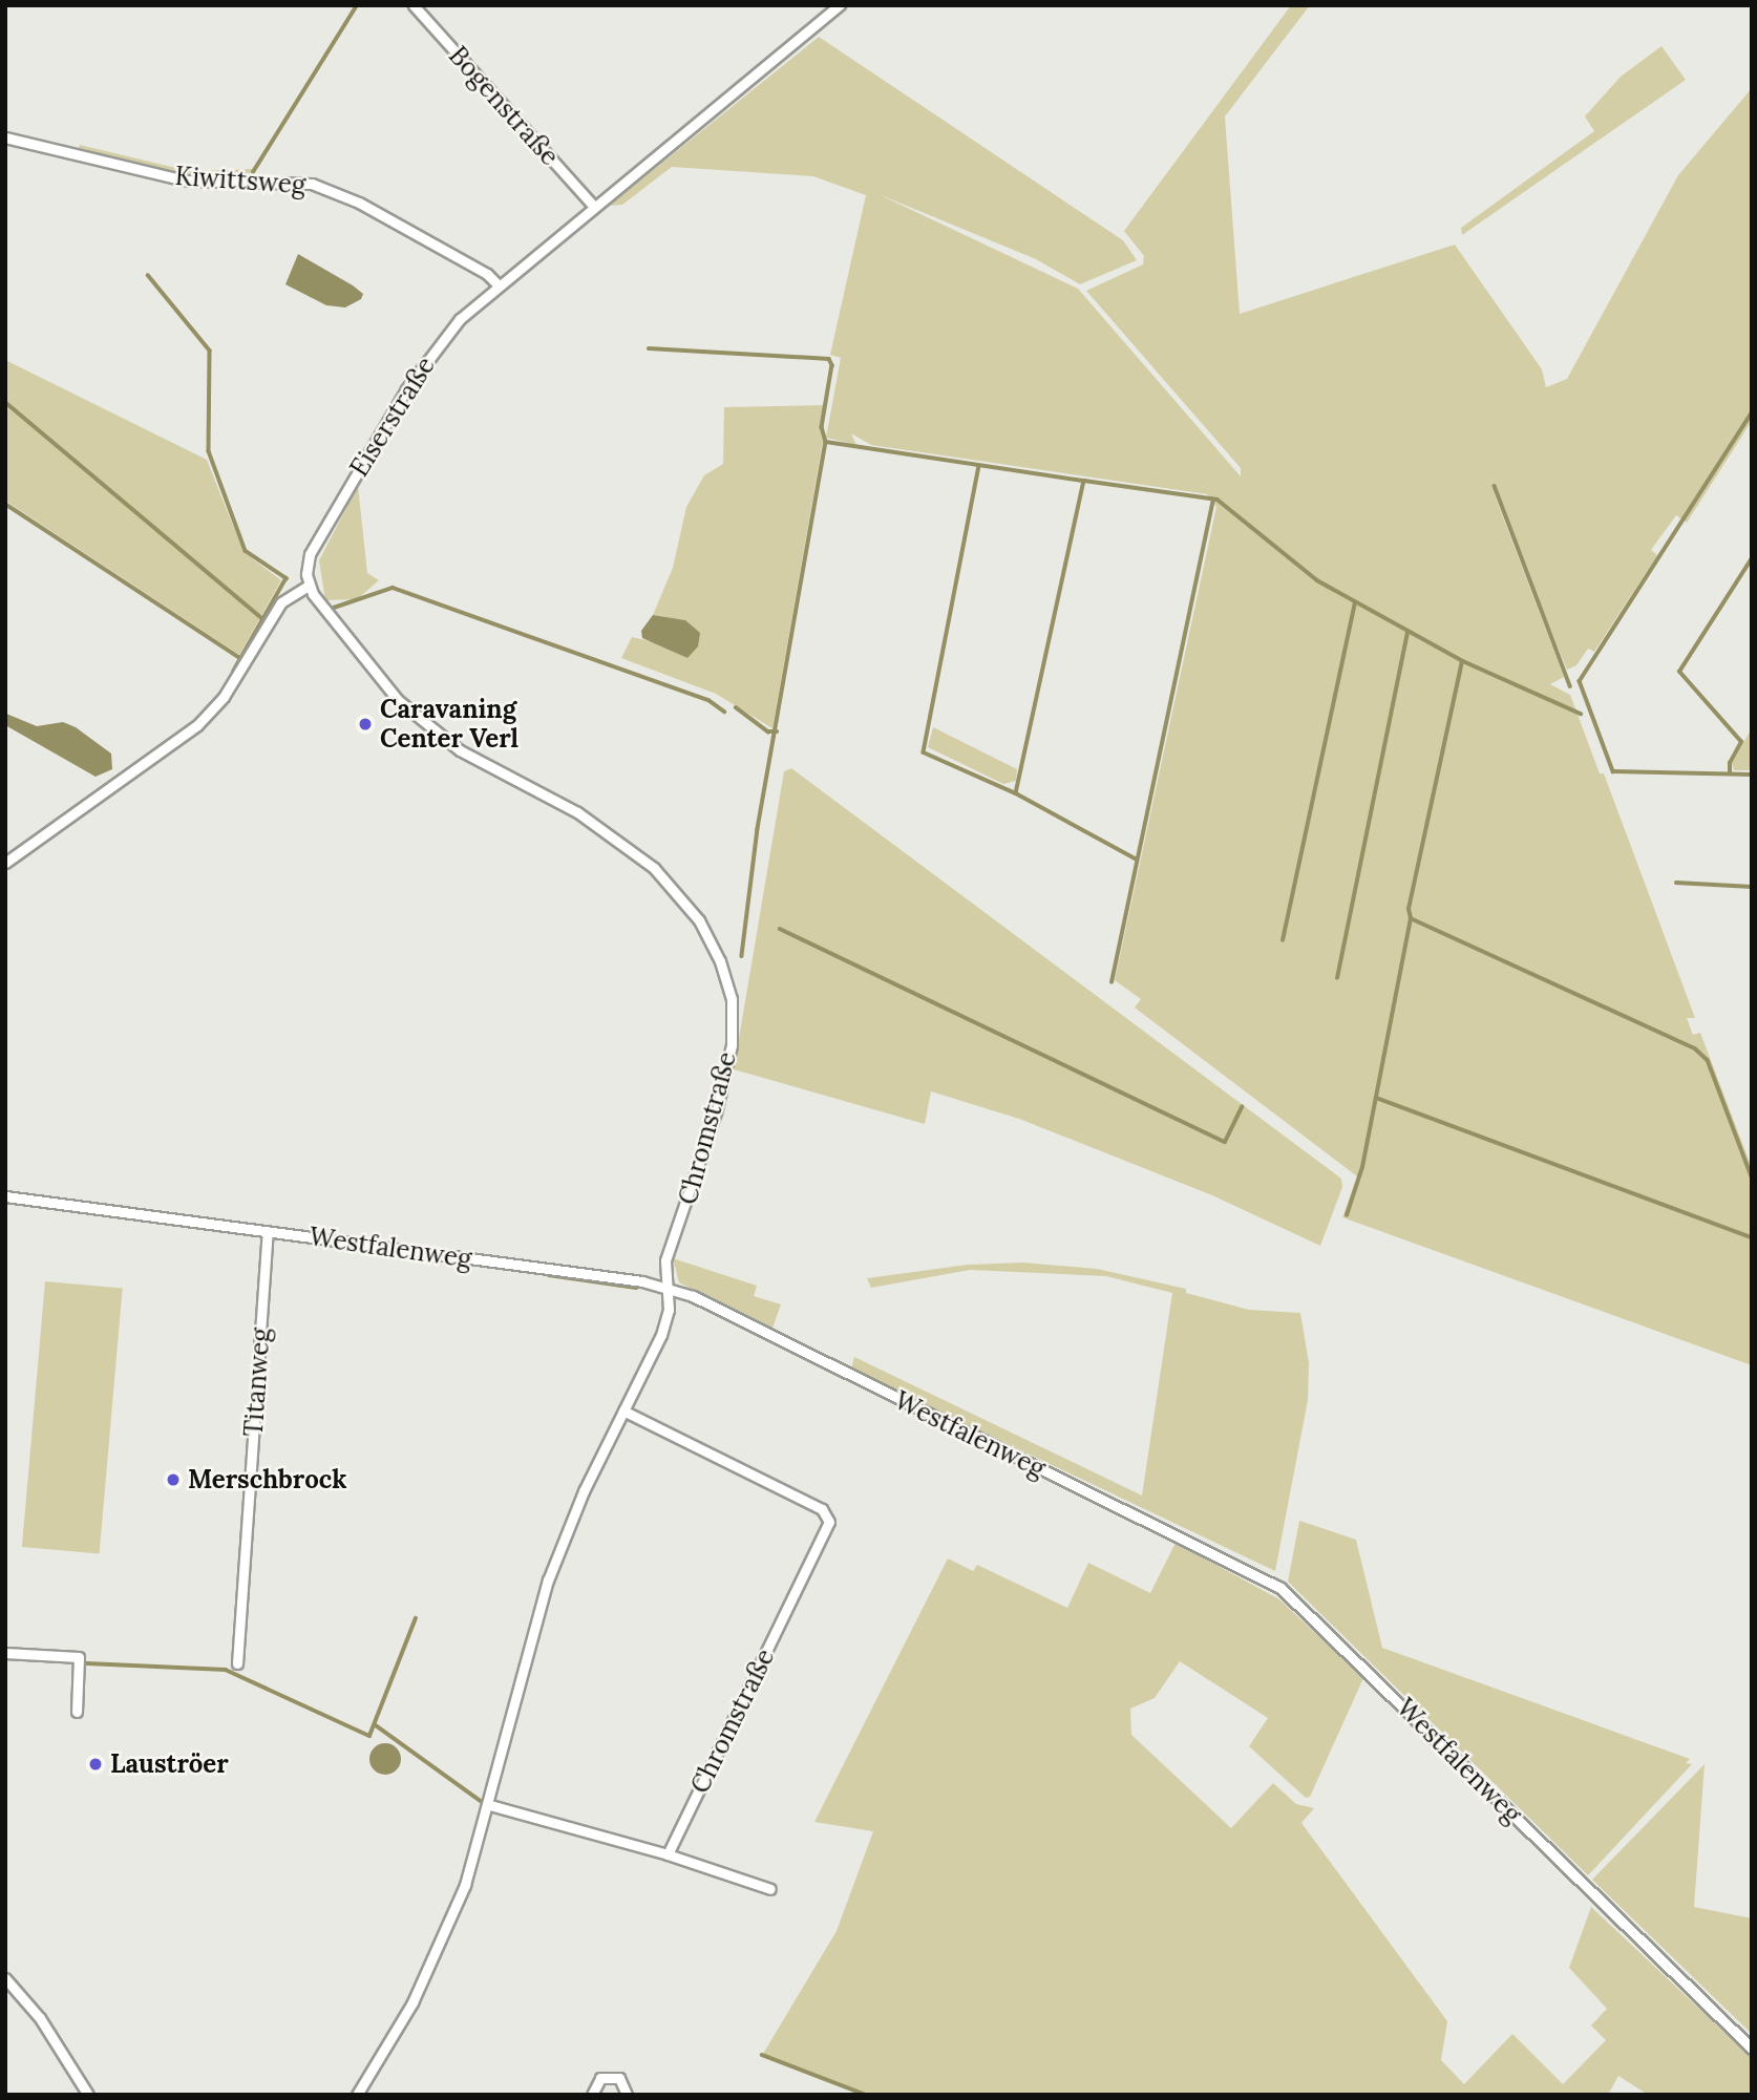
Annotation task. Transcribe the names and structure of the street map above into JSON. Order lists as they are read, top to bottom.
{
  "streets": {
    "street": [
      "Bogenstraße",
      "Kiwittsweg",
      "Eiserstraße",
      "Chromstraße",
      "Westfalenweg",
      "Titanweg"
    ]
  },
  "crossings": [
    ["Bogenstraße", "Eiserstraße"],
    ["Kiwittsweg", "Eiserstraße"],
    ["Eiserstraße", "Chromstraße"],
    ["Chromstraße", "Westfalenweg"],
    ["Westfalenweg", "Titanweg"]
  ],
  "places": ["Caravaning Center Verl", "Merschbrock", "Lauströer"]
}
